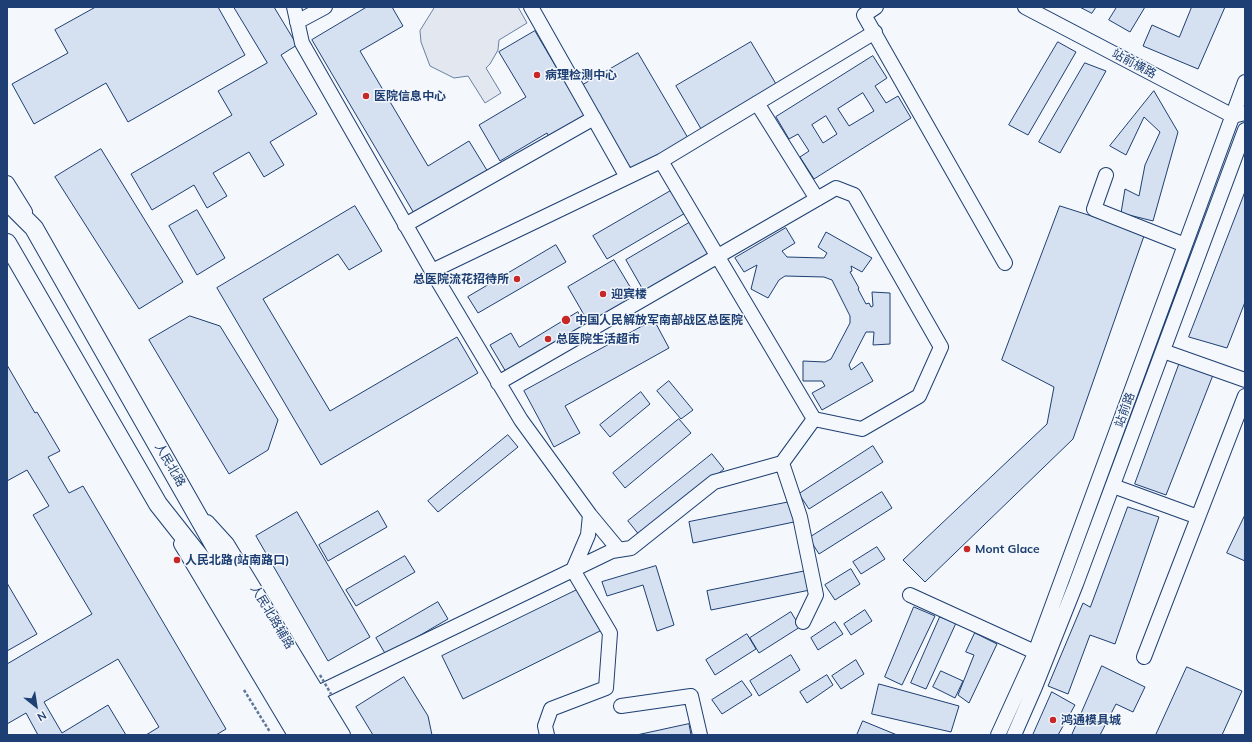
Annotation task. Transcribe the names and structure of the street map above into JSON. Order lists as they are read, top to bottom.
{
  "streets": {
    "main road": ["人民北路"],
    "street": ["站前横路", "站前路", "人民北路辅路"]
  },
  "crossings": [
    ["站前横路", "站前路"],
    ["人民北路", "人民北路辅路"]
  ],
  "places": [
    "病理检测中心",
    "医院信息中心",
    "总医院流花招待所",
    "迎宾楼",
    "中国人民解放军南部战区总医院",
    "总医院生活超市",
    "Mont Glace",
    "人民北路(站南路口)",
    "鸿通模具城"
  ],
  "north": "bottom right"
}
